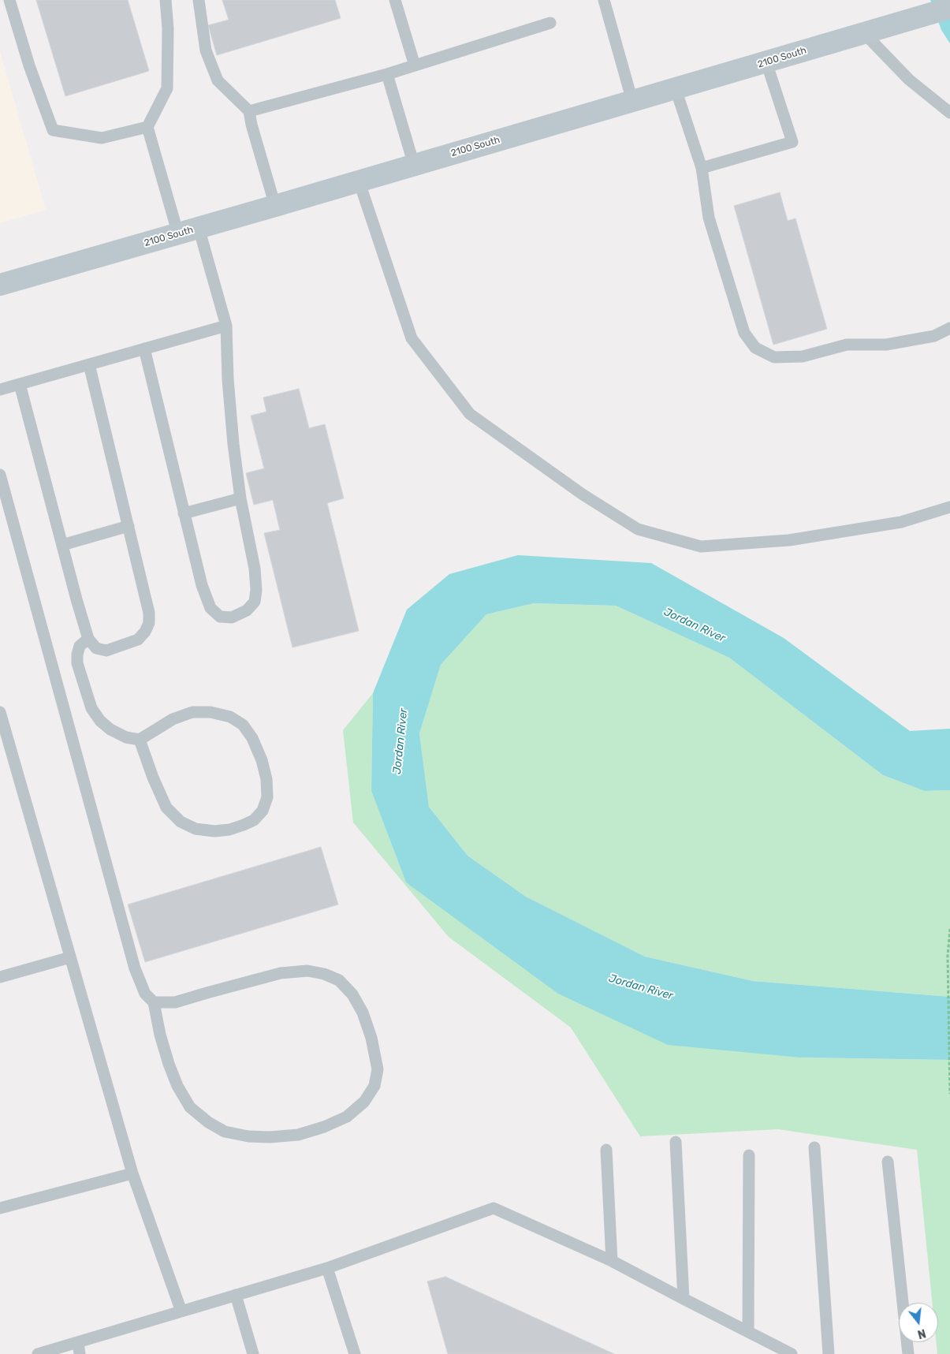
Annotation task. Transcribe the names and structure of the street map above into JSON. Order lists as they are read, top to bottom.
{
  "streets": {
    "street": ["2100 South"]
  },
  "water": ["Jordan River"],
  "north": "bottom"
}
